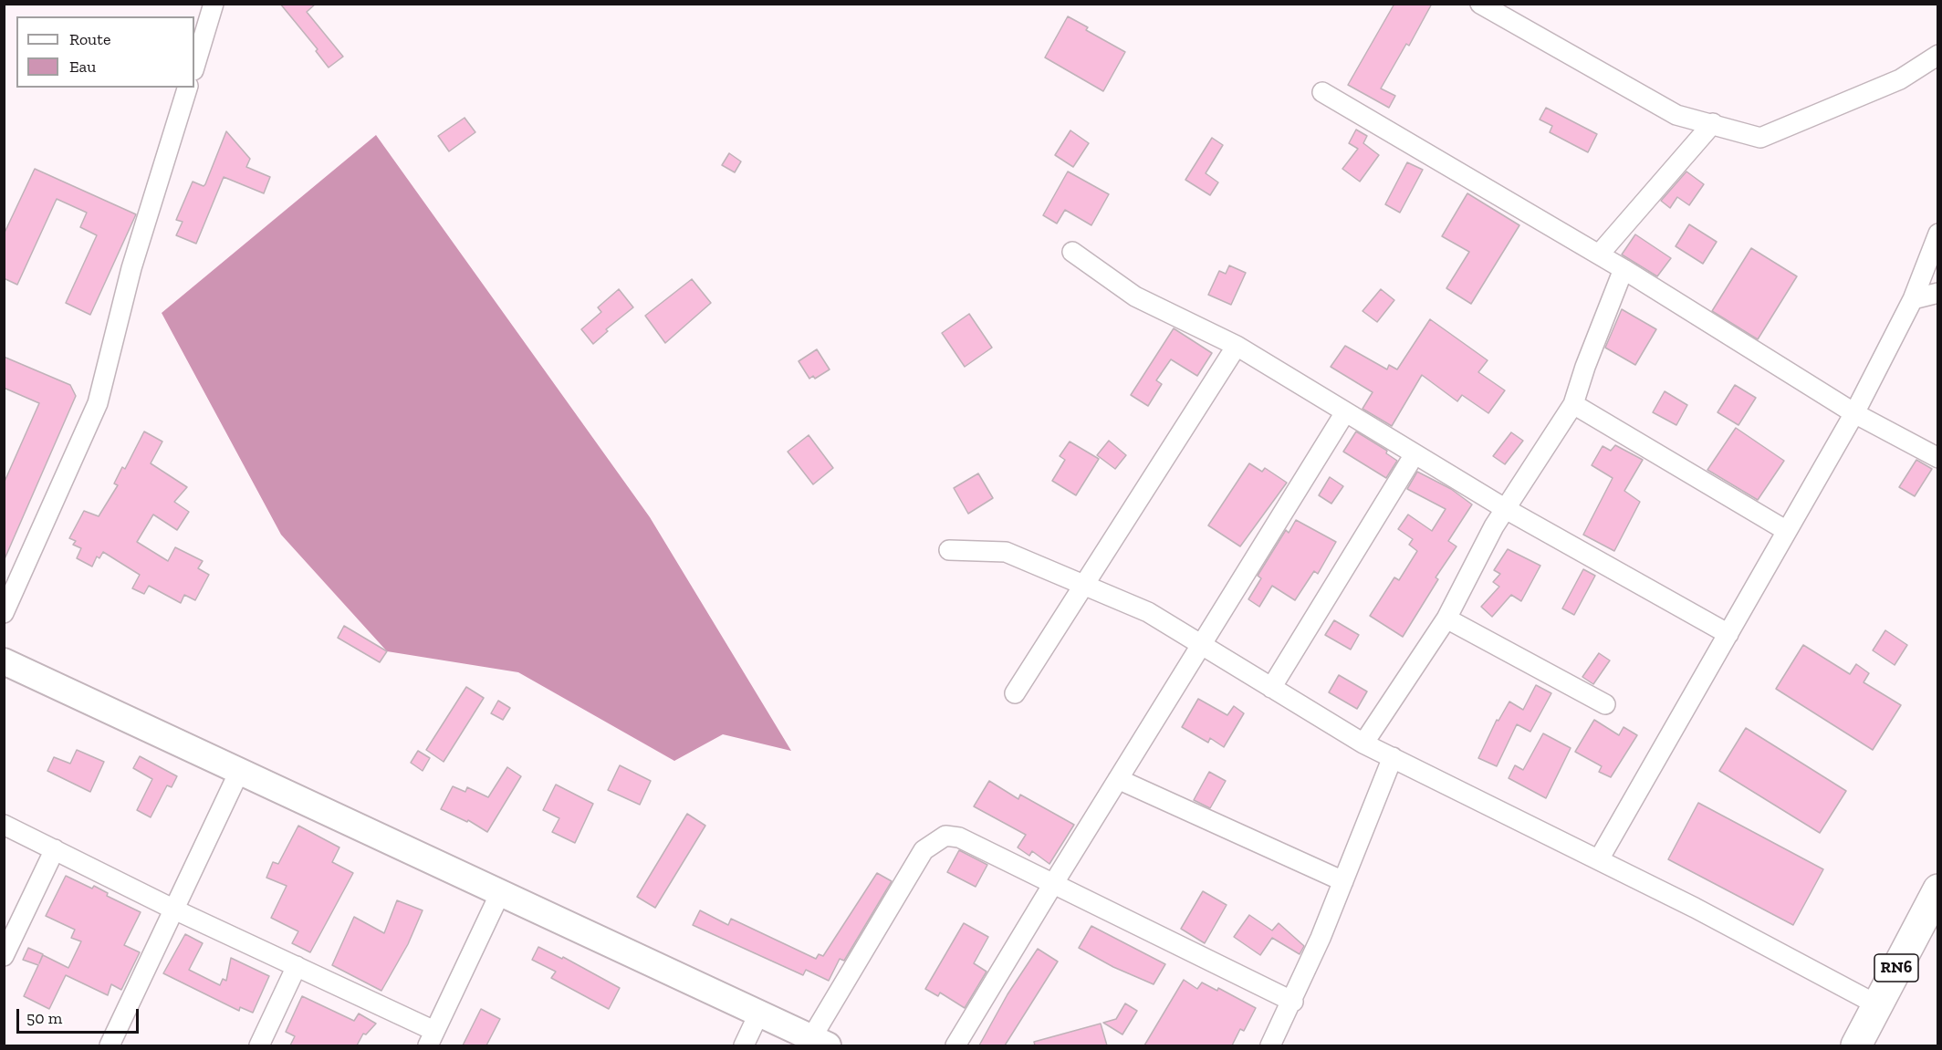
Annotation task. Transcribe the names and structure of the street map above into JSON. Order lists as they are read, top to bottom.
{
  "streets": {
    "main road": ["RN6"]
  },
  "legend": ["Route", "Eau"],
  "scale_bar": "50 m"
}
